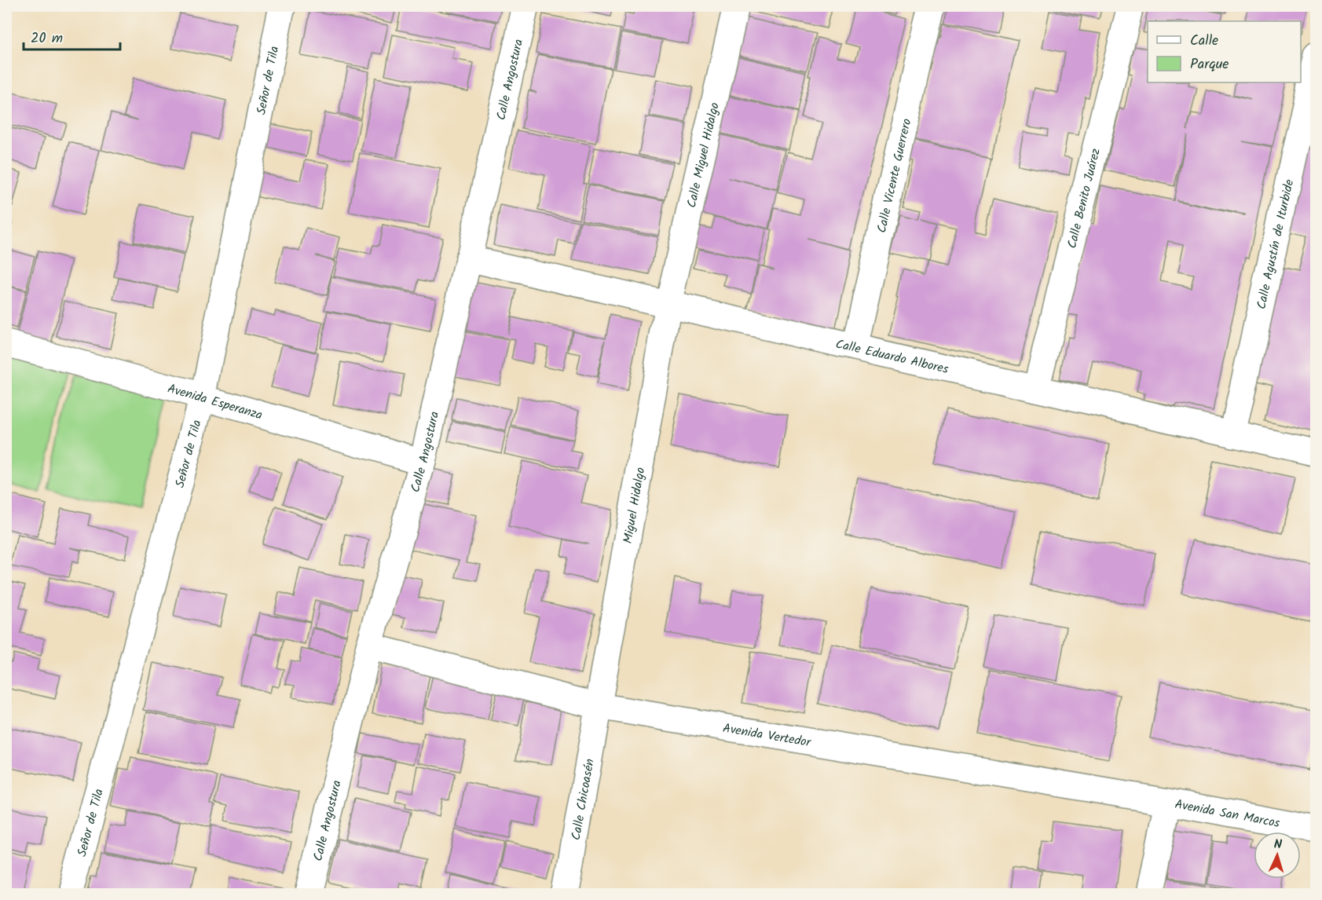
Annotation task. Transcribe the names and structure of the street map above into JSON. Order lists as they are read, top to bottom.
{
  "streets": {
    "street": [
      "Señor de Tila",
      "Calle Angostura",
      "Calle Miguel Hidalgo",
      "Calle Vicente Guerrero",
      "Calle Benito Juárez",
      "Calle Agustín de Iturbide",
      "Calle Eduardo Albores",
      "Avenida Esperanza",
      "Miguel Hidalgo",
      "Avenida Vertedor",
      "Calle Chicoasén",
      "Avenida San Marcos"
    ]
  },
  "crossings": [
    ["Señor de Tila", "Avenida Esperanza"],
    ["Calle Angostura", "Calle Eduardo Albores"],
    ["Calle Angostura", "Avenida Esperanza"],
    ["Calle Angostura", "Avenida Vertedor"],
    ["Calle Miguel Hidalgo", "Calle Eduardo Albores"],
    ["Calle Miguel Hidalgo", "Miguel Hidalgo"],
    ["Calle Vicente Guerrero", "Calle Eduardo Albores"],
    ["Calle Benito Juárez", "Calle Eduardo Albores"],
    ["Calle Agustín de Iturbide", "Calle Eduardo Albores"],
    ["Calle Eduardo Albores", "Miguel Hidalgo"],
    ["Miguel Hidalgo", "Avenida Vertedor"],
    ["Miguel Hidalgo", "Calle Chicoasén"],
    ["Avenida Vertedor", "Calle Chicoasén"],
    ["Avenida Vertedor", "Avenida San Marcos"]
  ],
  "legend": ["Calle", "Parque"],
  "scale_bar": "20 m",
  "north": "top"
}
